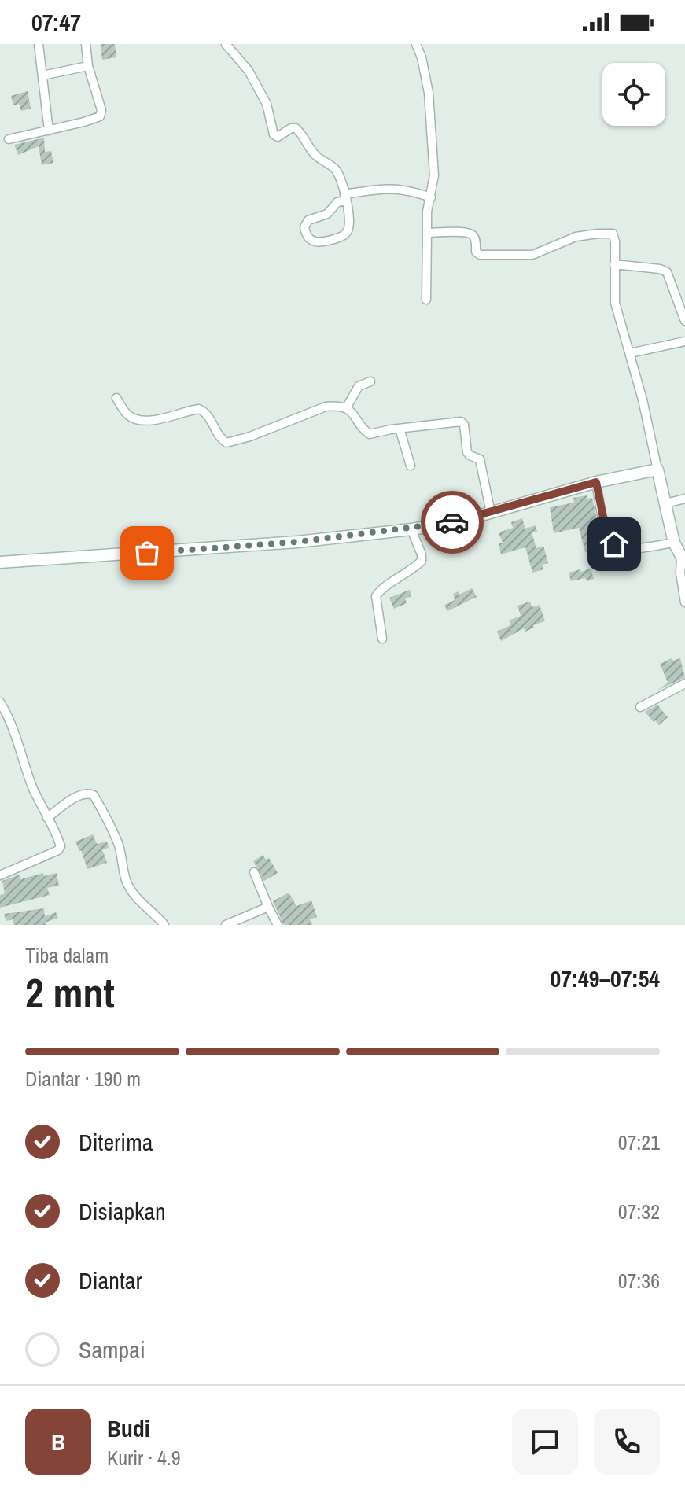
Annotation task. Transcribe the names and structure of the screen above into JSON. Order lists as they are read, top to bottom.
{
  "page": {
    "status": "07:47",
    "heading": ["2 mnt", "Tiba dalam", "07:49–07:54"],
    "panel": ["Budi", "Kurir · 4.9"],
    "bar": "Diantar · 190 m",
    "list": [
      ["Diterima", "07:21"],
      ["Disiapkan", "07:32"],
      ["Diantar", "07:36"],
      "Sampai"
    ],
    "round": "B"
  }
}
